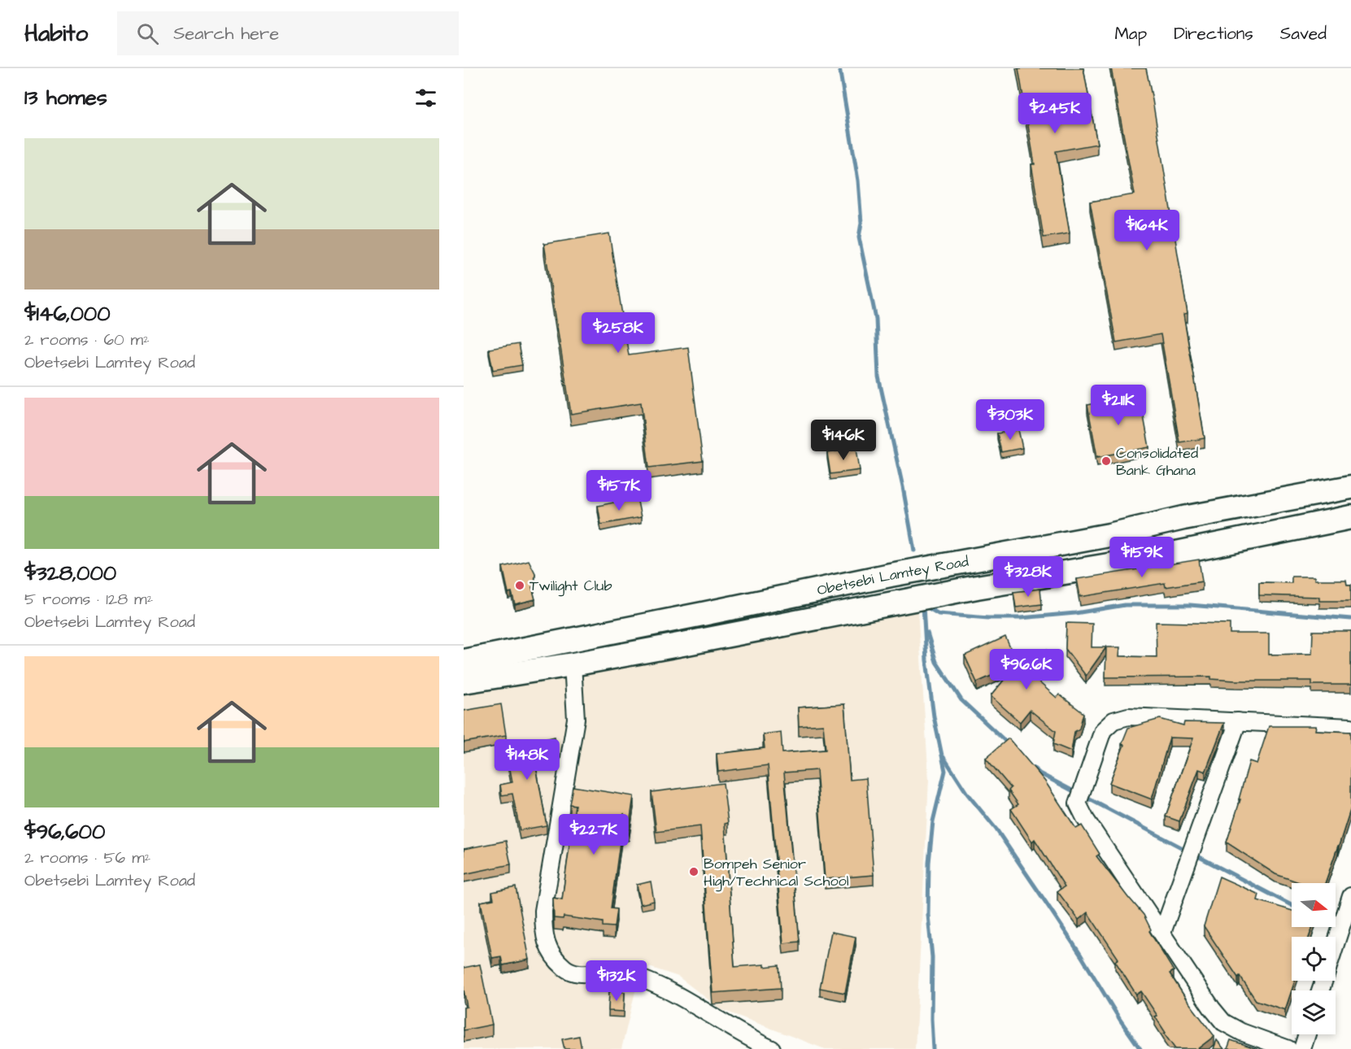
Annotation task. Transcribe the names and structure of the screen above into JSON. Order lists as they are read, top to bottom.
{
  "streets": {
    "main road": ["Obetsebi Lamtey Road"]
  },
  "places": ["Consolidated Bank Ghana", "Twilight Club", "Bompeh Senior High/Technical School"],
  "north": "right",
  "page": {
    "header": "Habito",
    "search": "Search here",
    "nav": ["Map", "Directions", "Saved"],
    "heading": "13 homes",
    "price": [
      "$245K",
      "$164K",
      "$258K",
      "$211K",
      "$303K",
      "$146K",
      "$157K",
      "$159K",
      "$328K",
      "$96.6K",
      "$148K",
      "$227K",
      "$132K"
    ],
    "list": [
      {
        "name": "$146,000",
        "note": "2 rooms · 60 m² · Obetsebi Lamtey Road"
      },
      {
        "name": "$328,000",
        "note": "5 rooms · 128 m² · Obetsebi Lamtey Road"
      },
      {
        "name": "$96,600",
        "note": "2 rooms · 56 m² · Obetsebi Lamtey Road"
      }
    ]
  }
}
